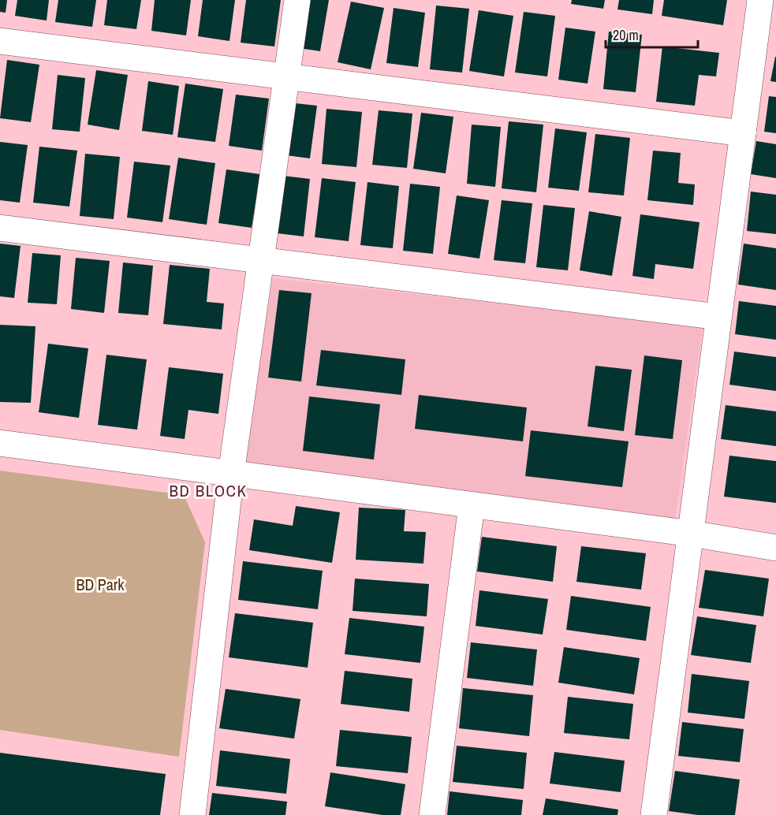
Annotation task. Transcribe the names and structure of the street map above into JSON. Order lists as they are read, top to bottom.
{
  "districts": ["BD BLOCK"],
  "parks": ["BD Park"],
  "scale_bar": "20 m"
}
